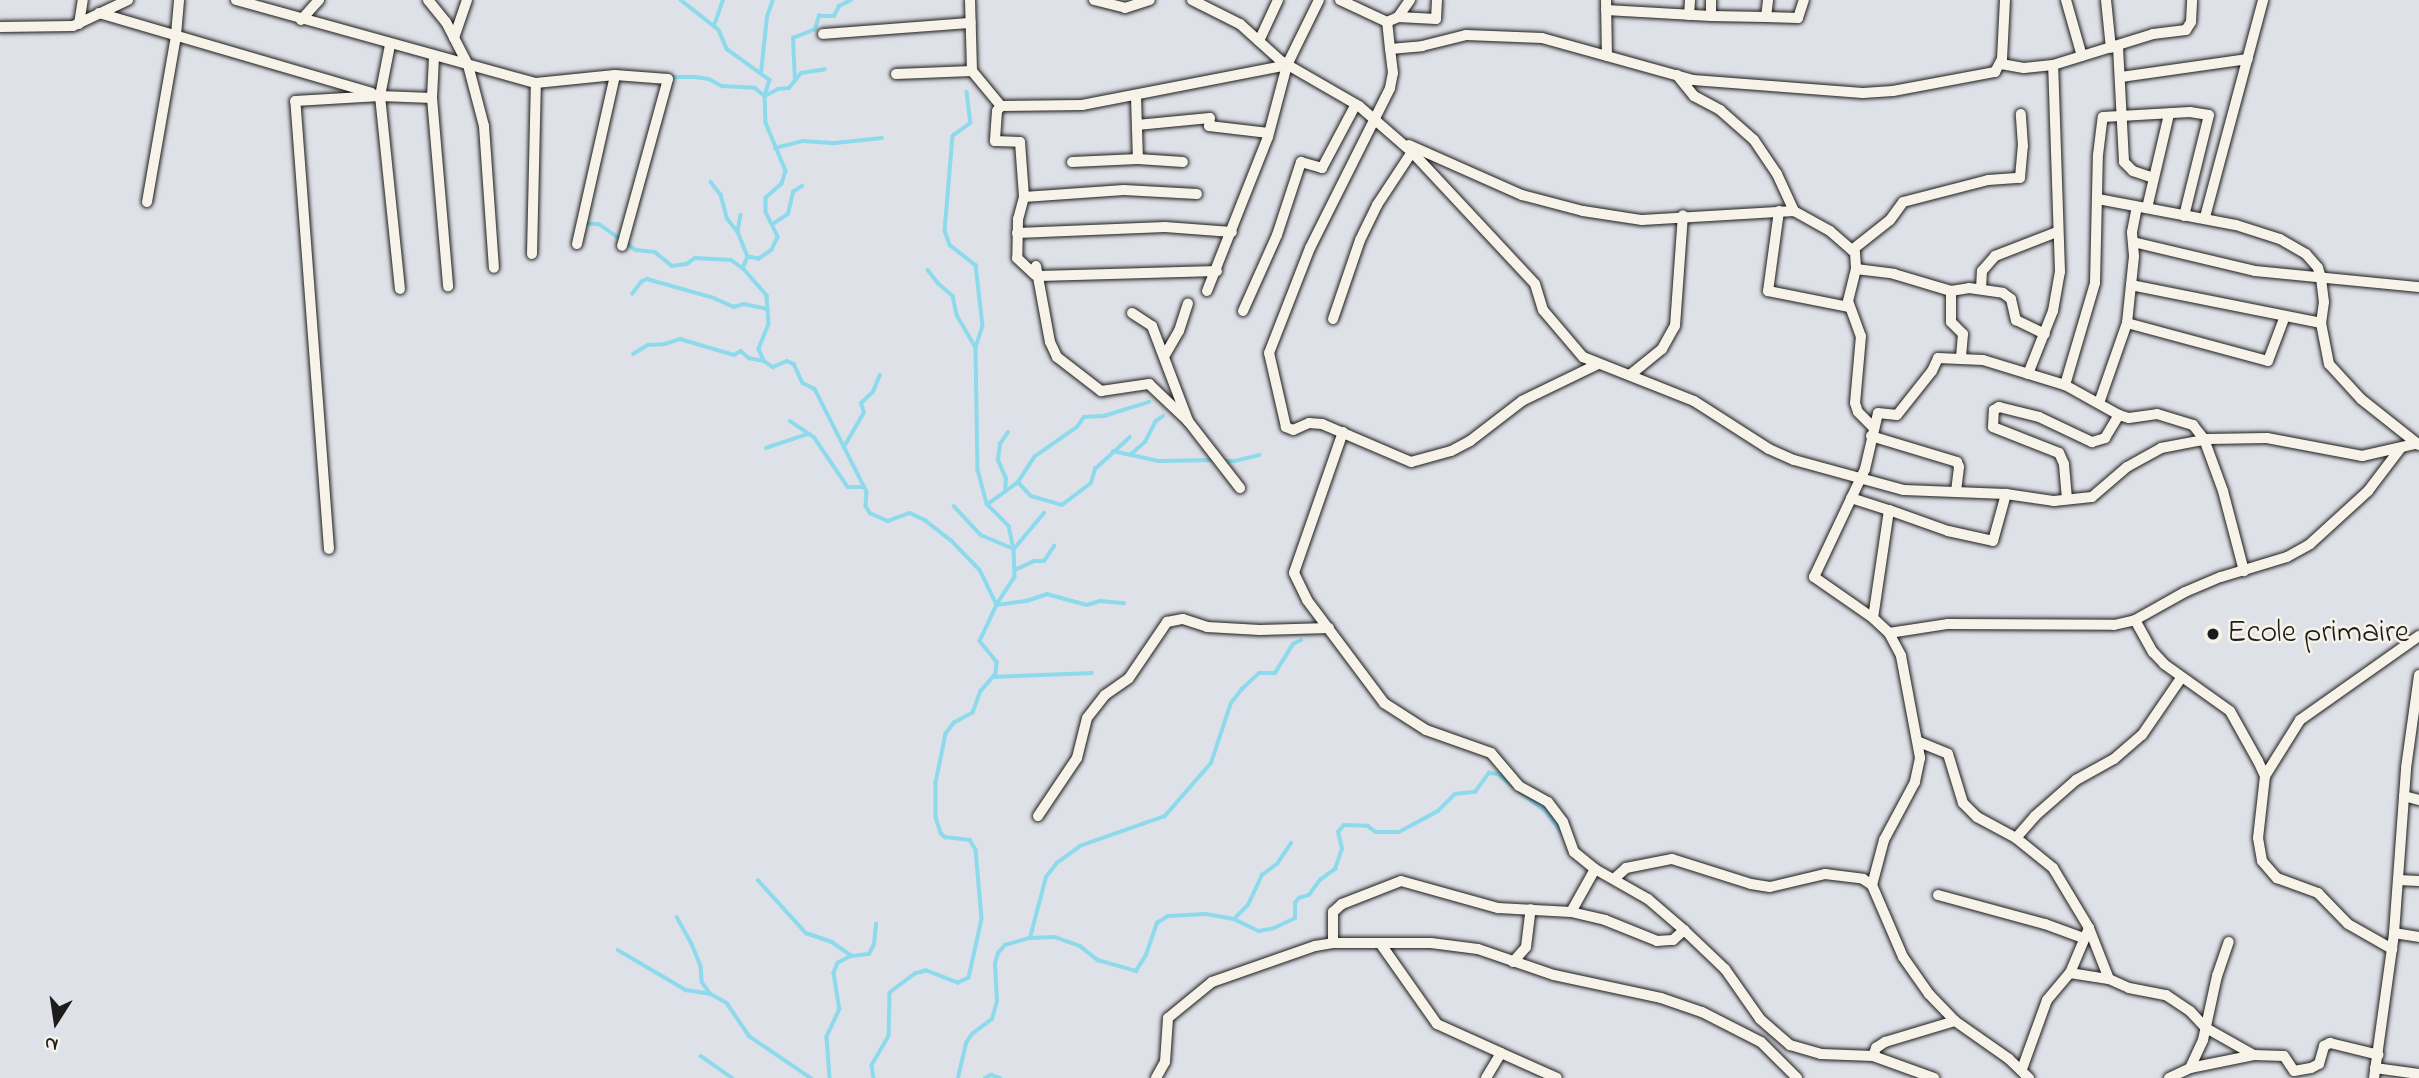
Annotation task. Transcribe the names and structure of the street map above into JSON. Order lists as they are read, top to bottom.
{
  "places": ["Ecole primaire"],
  "north": "bottom"
}
